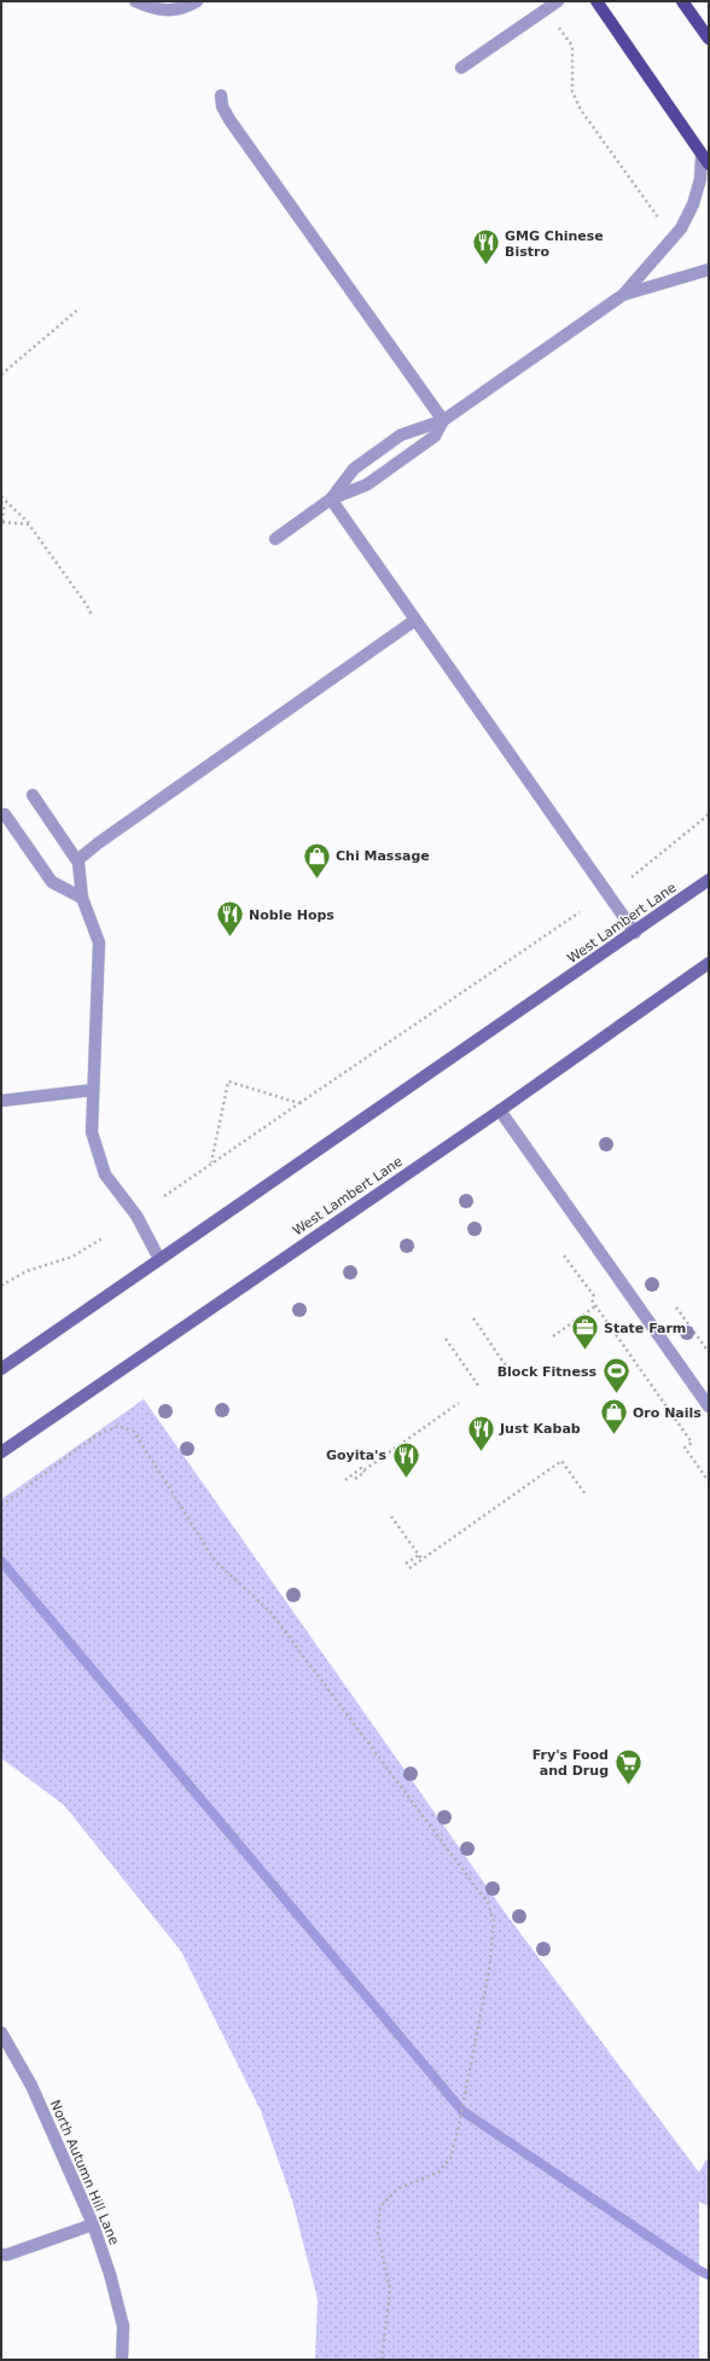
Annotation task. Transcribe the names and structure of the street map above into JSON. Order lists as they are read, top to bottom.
{
  "streets": {
    "main road": ["West Lambert Lane"],
    "street": ["North Autumn Hill Lane"]
  },
  "places": {
    "restaurant": [
      "GMG Chinese Bistro",
      "Noble Hops",
      "Just Kabab",
      "Goyita's"
    ],
    "shop": ["Chi Massage", "Oro Nails"],
    "office": ["State Farm"],
    "sports": ["Block Fitness"],
    "supermarket": ["Fry's Food and Drug"]
  }
}
